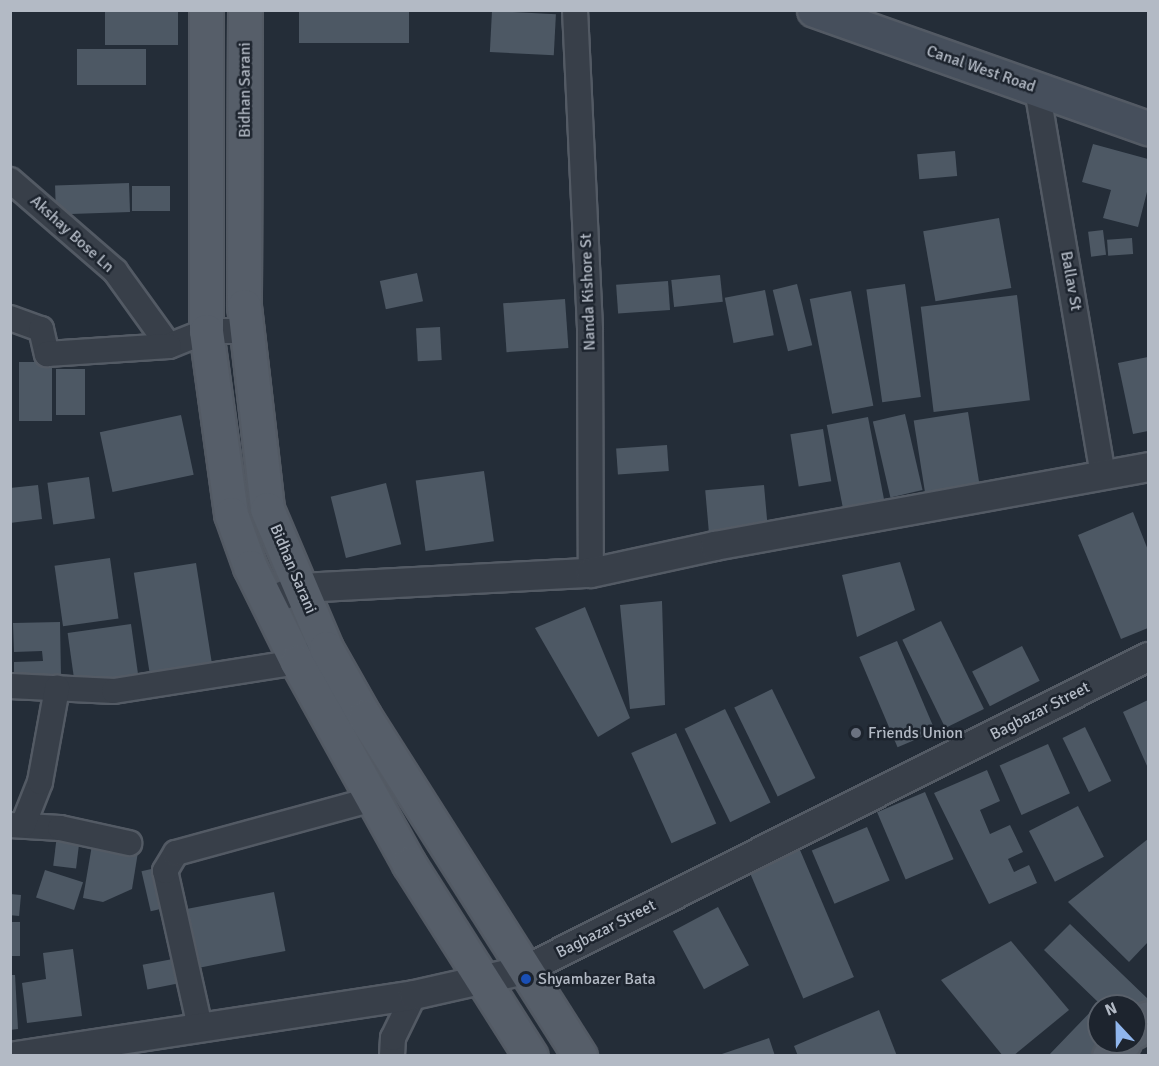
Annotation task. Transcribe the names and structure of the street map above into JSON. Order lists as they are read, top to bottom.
{
  "streets": {
    "main road": ["Canal West Road", "Bidhan Sarani"],
    "street": [
      "Akshay Bose Ln",
      "Ballav St",
      "Nanda Kishore St",
      "Bagbazar Street"
    ]
  },
  "crossings": [
    ["Canal West Road", "Ballav St"],
    ["Bidhan Sarani", "Bagbazar Street"]
  ],
  "places": ["Friends Union", "Shyambazer Bata"],
  "north": "top"
}
